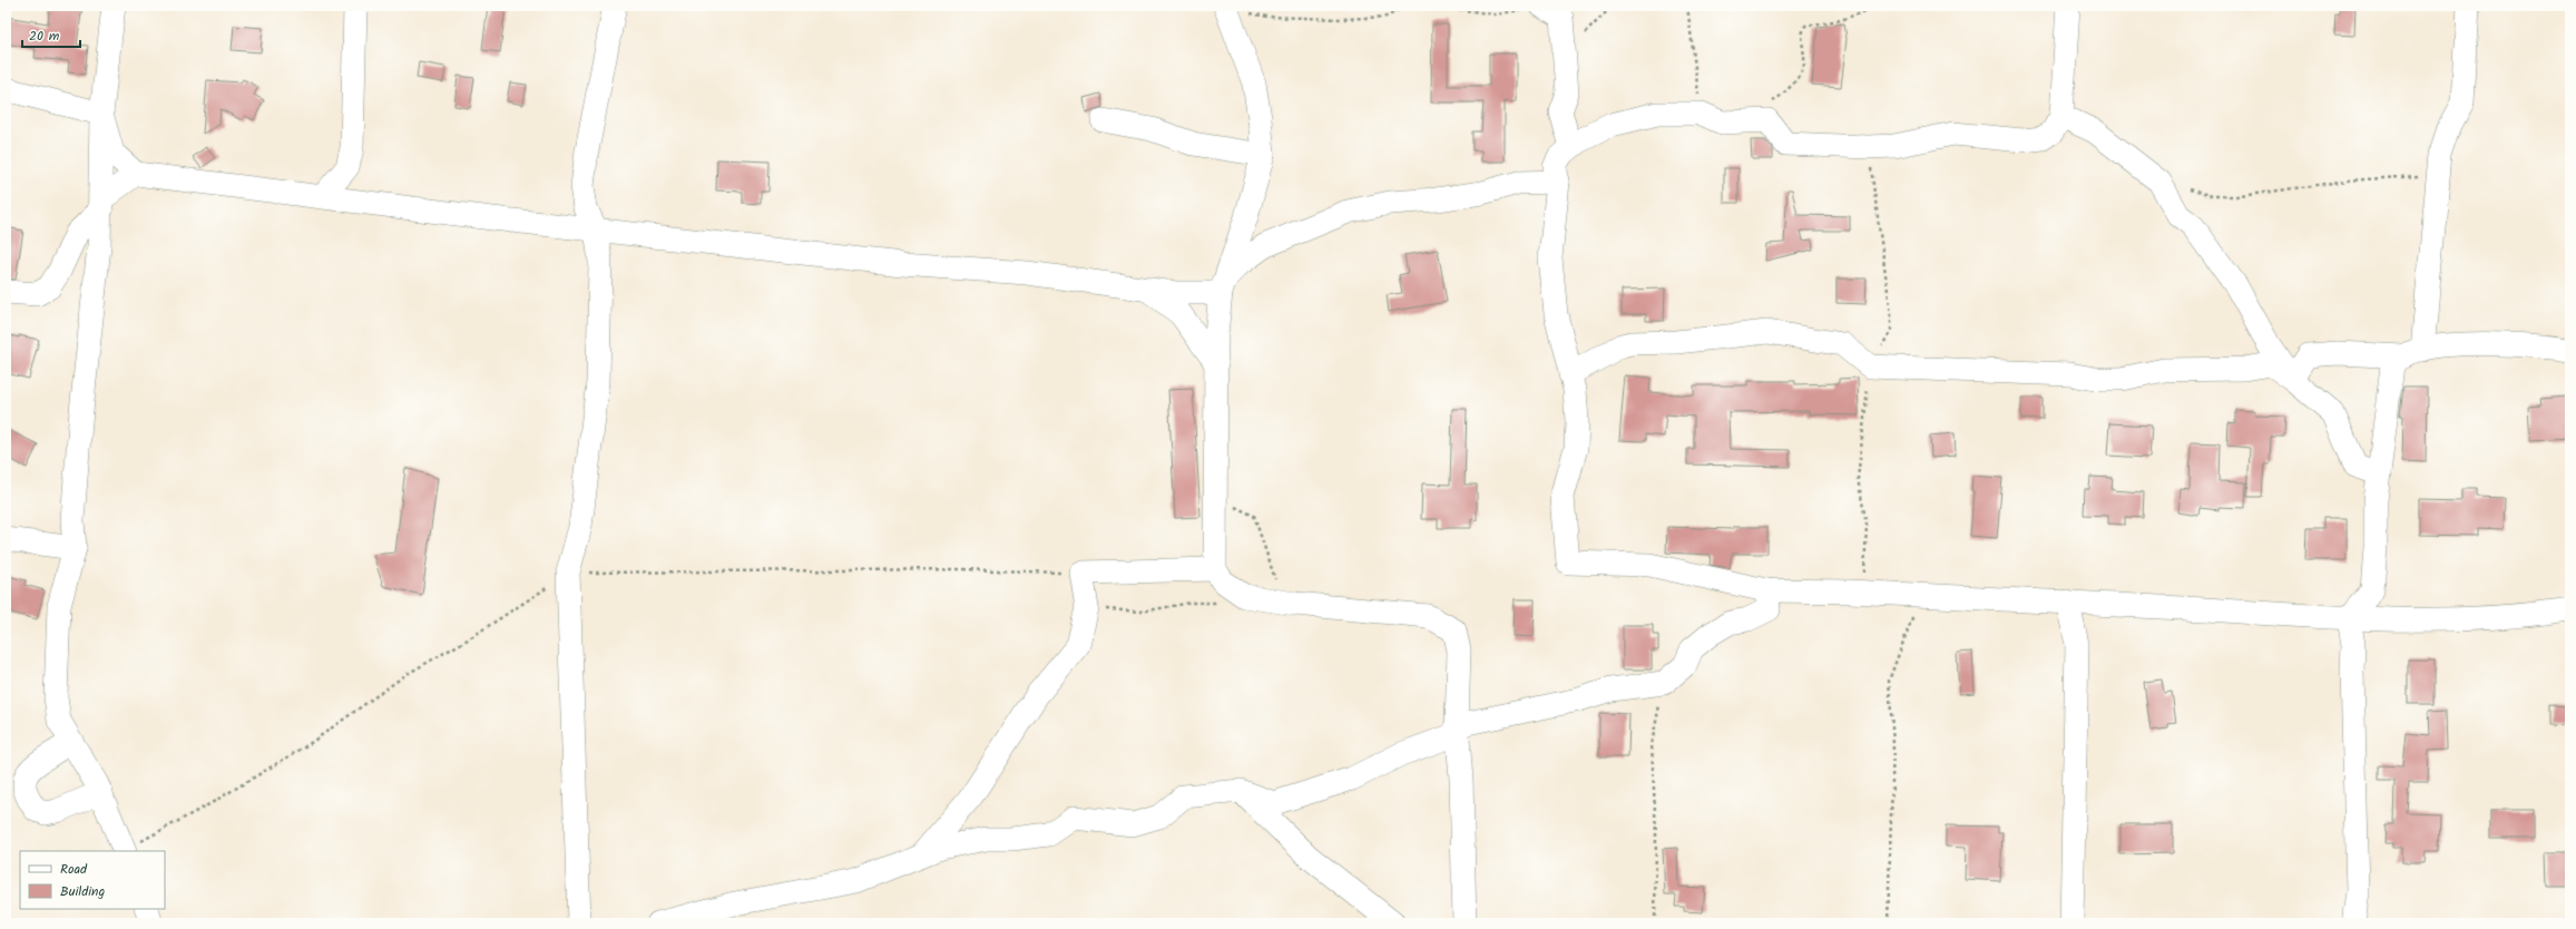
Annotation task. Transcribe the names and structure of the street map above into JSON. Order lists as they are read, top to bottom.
{
  "legend": ["Road", "Building"],
  "scale_bar": "20 m"
}
